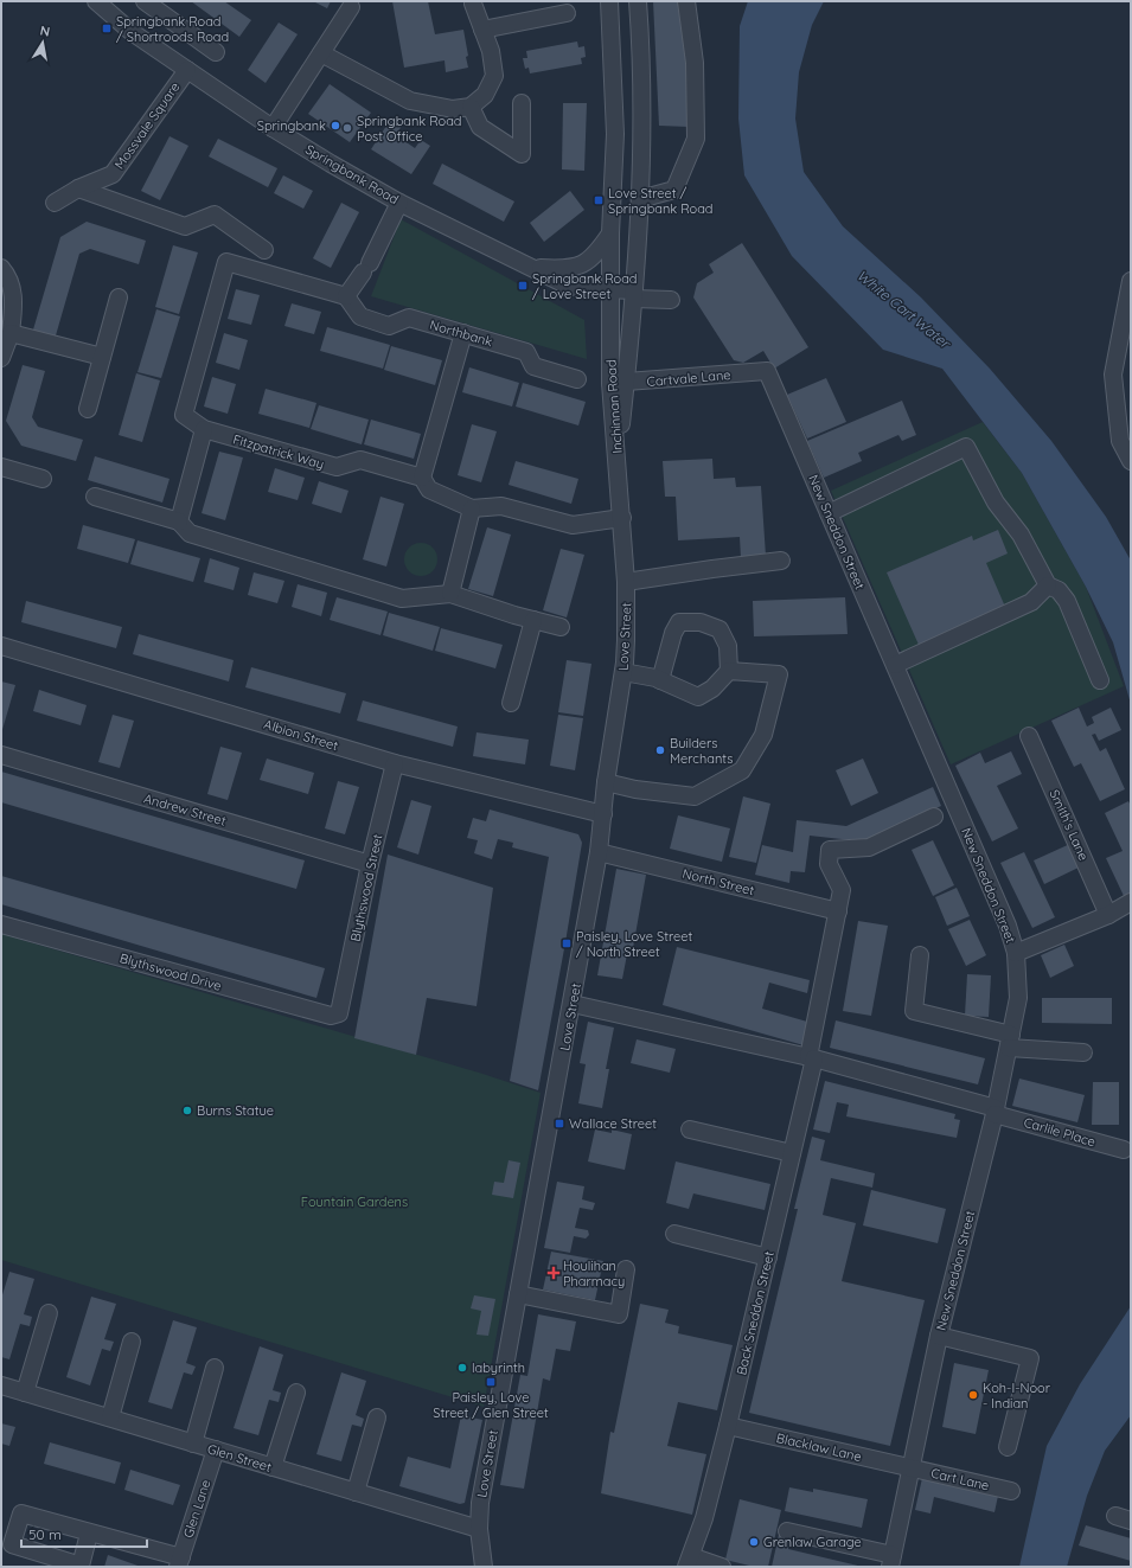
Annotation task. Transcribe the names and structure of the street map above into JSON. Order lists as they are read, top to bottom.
{
  "streets": {
    "street": [
      "Mossvale Square",
      "Springbank Road",
      "Northbank",
      "Cartvale Lane",
      "Inchinnan Road",
      "Fitzpatrick Way",
      "New Sneddon Street",
      "Love Street",
      "Albion Street",
      "Andrew Street",
      "Smith's Lane",
      "North Street",
      "Blythswood Street",
      "Blythswood Drive",
      "Carlile Place",
      "Back Sneddon Street",
      "Blacklaw Lane",
      "Glen Street",
      "Cart Lane",
      "Glen Lane"
    ]
  },
  "crossings": [
    ["Mossvale Square", "Springbank Road"],
    ["Springbank Road", "Inchinnan Road"],
    ["Northbank", "Fitzpatrick Way"],
    ["Cartvale Lane", "Inchinnan Road"],
    ["Cartvale Lane", "New Sneddon Street"],
    ["Inchinnan Road", "Love Street"],
    ["Fitzpatrick Way", "Love Street"],
    ["New Sneddon Street", "Carlile Place"],
    ["New Sneddon Street", "Blacklaw Lane"],
    ["New Sneddon Street", "Cart Lane"],
    ["Love Street", "Albion Street"],
    ["Love Street", "North Street"],
    ["Love Street", "Glen Street"],
    ["Albion Street", "Blythswood Street"],
    ["Andrew Street", "Blythswood Street"],
    ["North Street", "Back Sneddon Street"],
    ["Blythswood Street", "Blythswood Drive"],
    ["Back Sneddon Street", "Blacklaw Lane"],
    ["Blacklaw Lane", "Cart Lane"],
    ["Glen Street", "Glen Lane"]
  ],
  "water": ["White Cart Water"],
  "parks": ["Fountain Gardens"],
  "places": {
    "transit": [
      "Springbank Road / Shortroods Road",
      "Love Street / Springbank Road",
      "Springbank Road / Love Street",
      "Paisley, Love Street / North Street",
      "Wallace Street",
      "Paisley, Love Street / Glen Street"
    ],
    "other": [
      "Springbank",
      "Springbank Road Post Office",
      "Builders Merchants",
      "Burns Statue",
      "labyrinth",
      "Koh-I-Noor - Indian",
      "Grenlaw Garage"
    ],
    "health": ["Houlihan Pharmacy"]
  },
  "scale_bar": "50 m",
  "north": "top"
}
